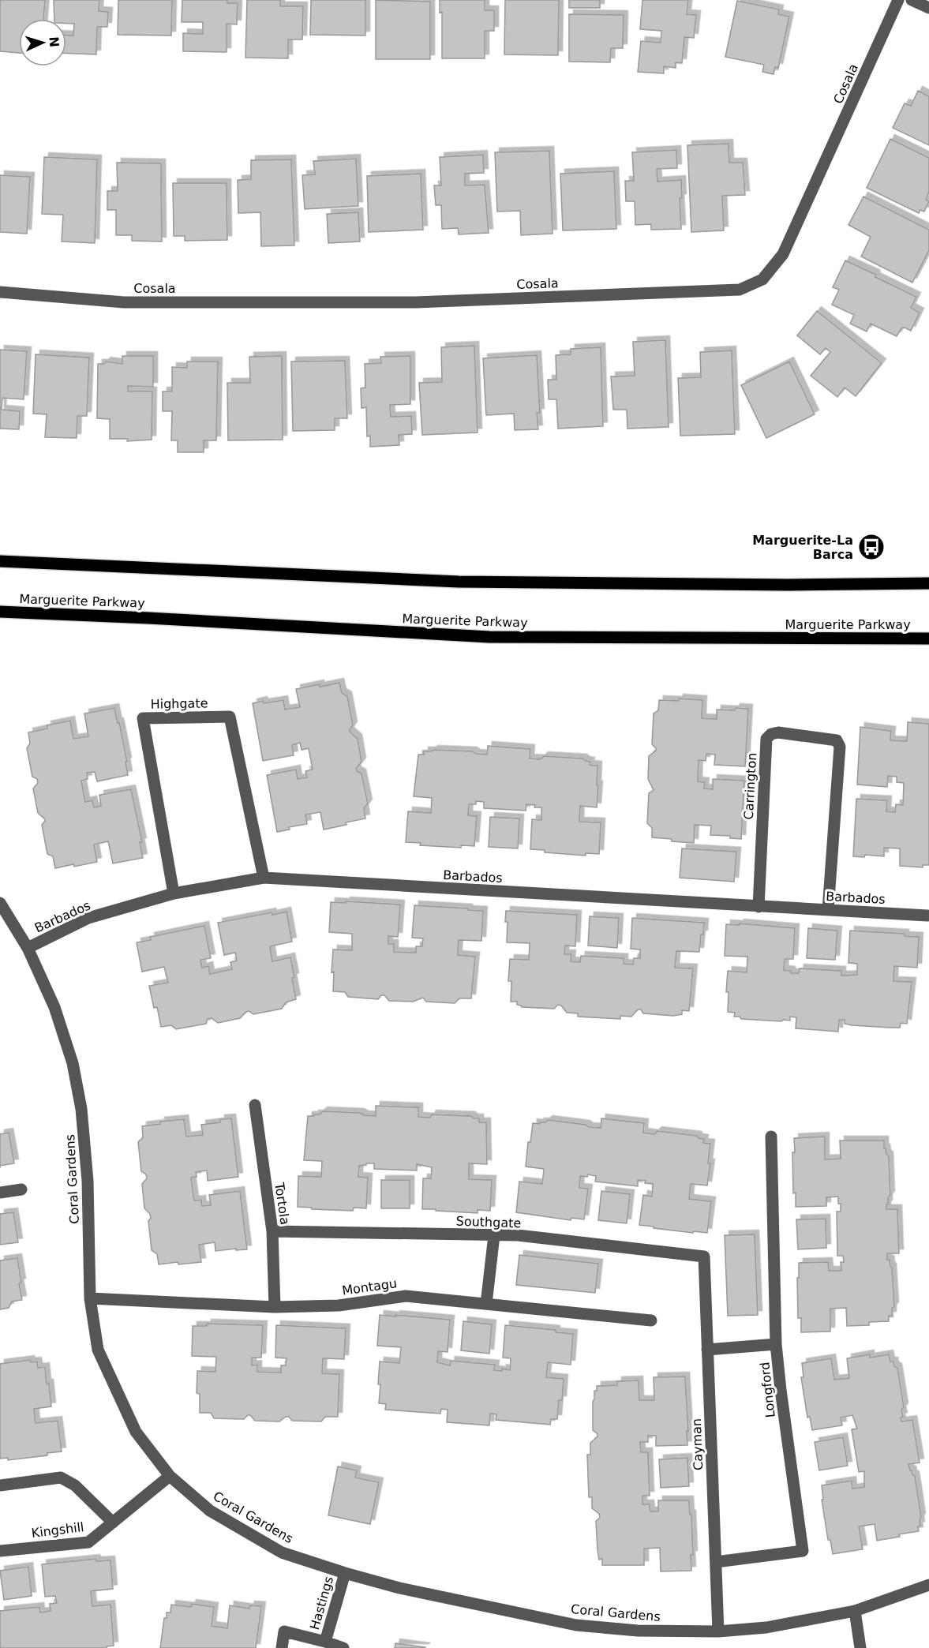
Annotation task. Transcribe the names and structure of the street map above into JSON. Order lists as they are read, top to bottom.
{
  "streets": {
    "main road": ["Marguerite Parkway"],
    "street": [
      "Cosala",
      "Highgate",
      "Carrington",
      "Barbados",
      "Coral Gardens",
      "Tortola",
      "Southgate",
      "Montagu",
      "Longford",
      "Cayman",
      "Kingshill",
      "Hastings"
    ]
  },
  "crossings": [
    ["Highgate", "Barbados"],
    ["Carrington", "Barbados"],
    ["Barbados", "Coral Gardens"],
    ["Coral Gardens", "Montagu"],
    ["Coral Gardens", "Cayman"],
    ["Coral Gardens", "Kingshill"],
    ["Coral Gardens", "Hastings"],
    ["Tortola", "Southgate"],
    ["Tortola", "Montagu"],
    ["Southgate", "Cayman"],
    ["Longford", "Cayman"]
  ],
  "places": {
    "bus stop": ["Marguerite-La Barca"]
  },
  "north": "right"
}
